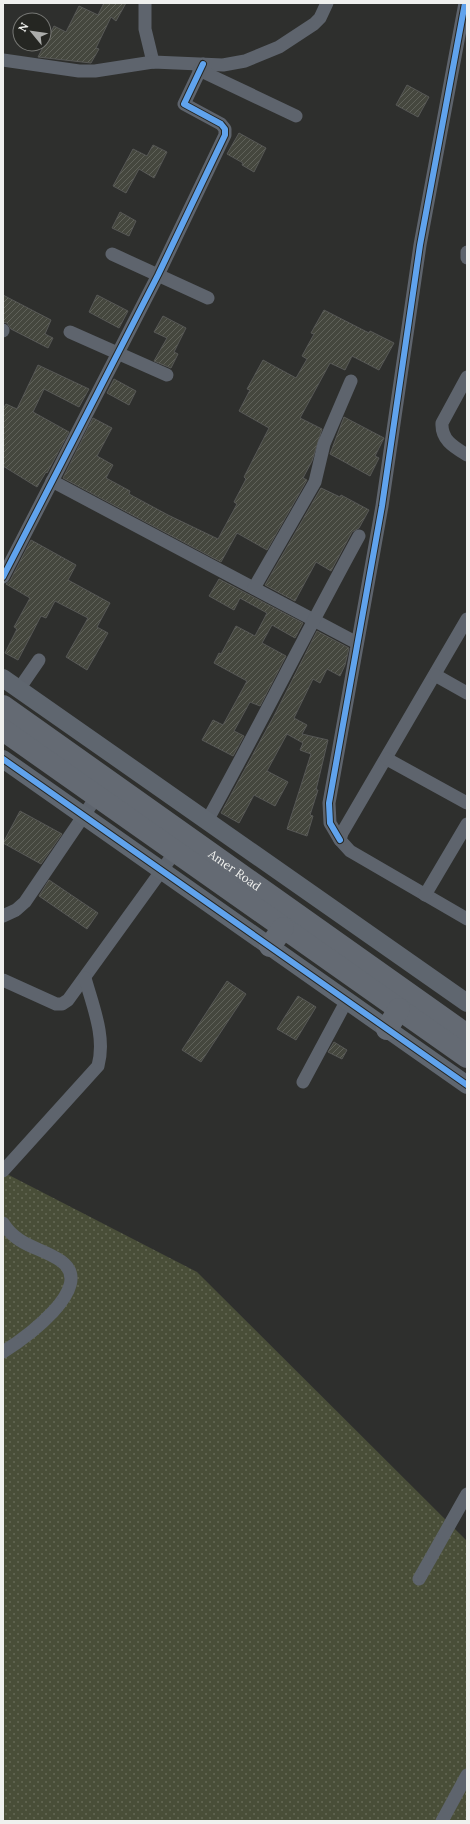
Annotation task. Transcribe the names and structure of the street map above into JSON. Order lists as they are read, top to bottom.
{
  "streets": {
    "highway": ["Amer Road"]
  },
  "north": "top left"
}
